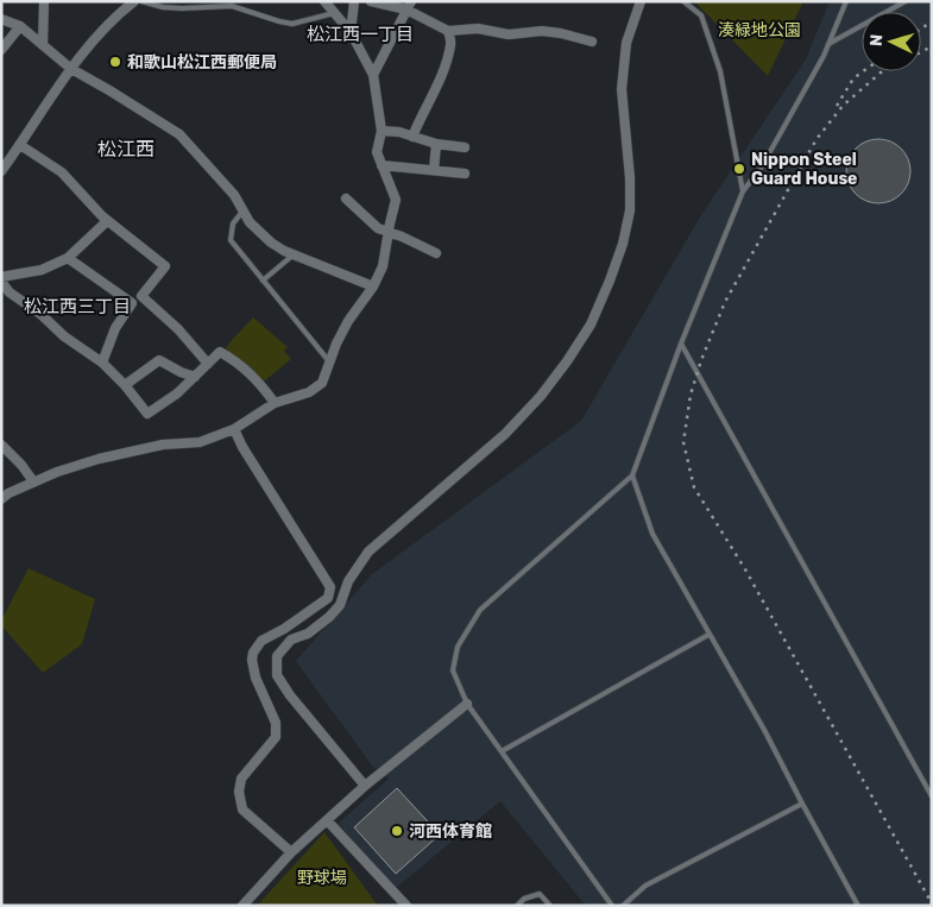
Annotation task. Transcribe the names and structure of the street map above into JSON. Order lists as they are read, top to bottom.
{
  "districts": ["松江西一丁目", "松江西", "松江西三丁目"],
  "parks": ["湊緑地公園", "野球場"],
  "places": ["和歌山松江西郵便局", "Nippon Steel Guard House", "河西体育館"],
  "north": "left"
}
